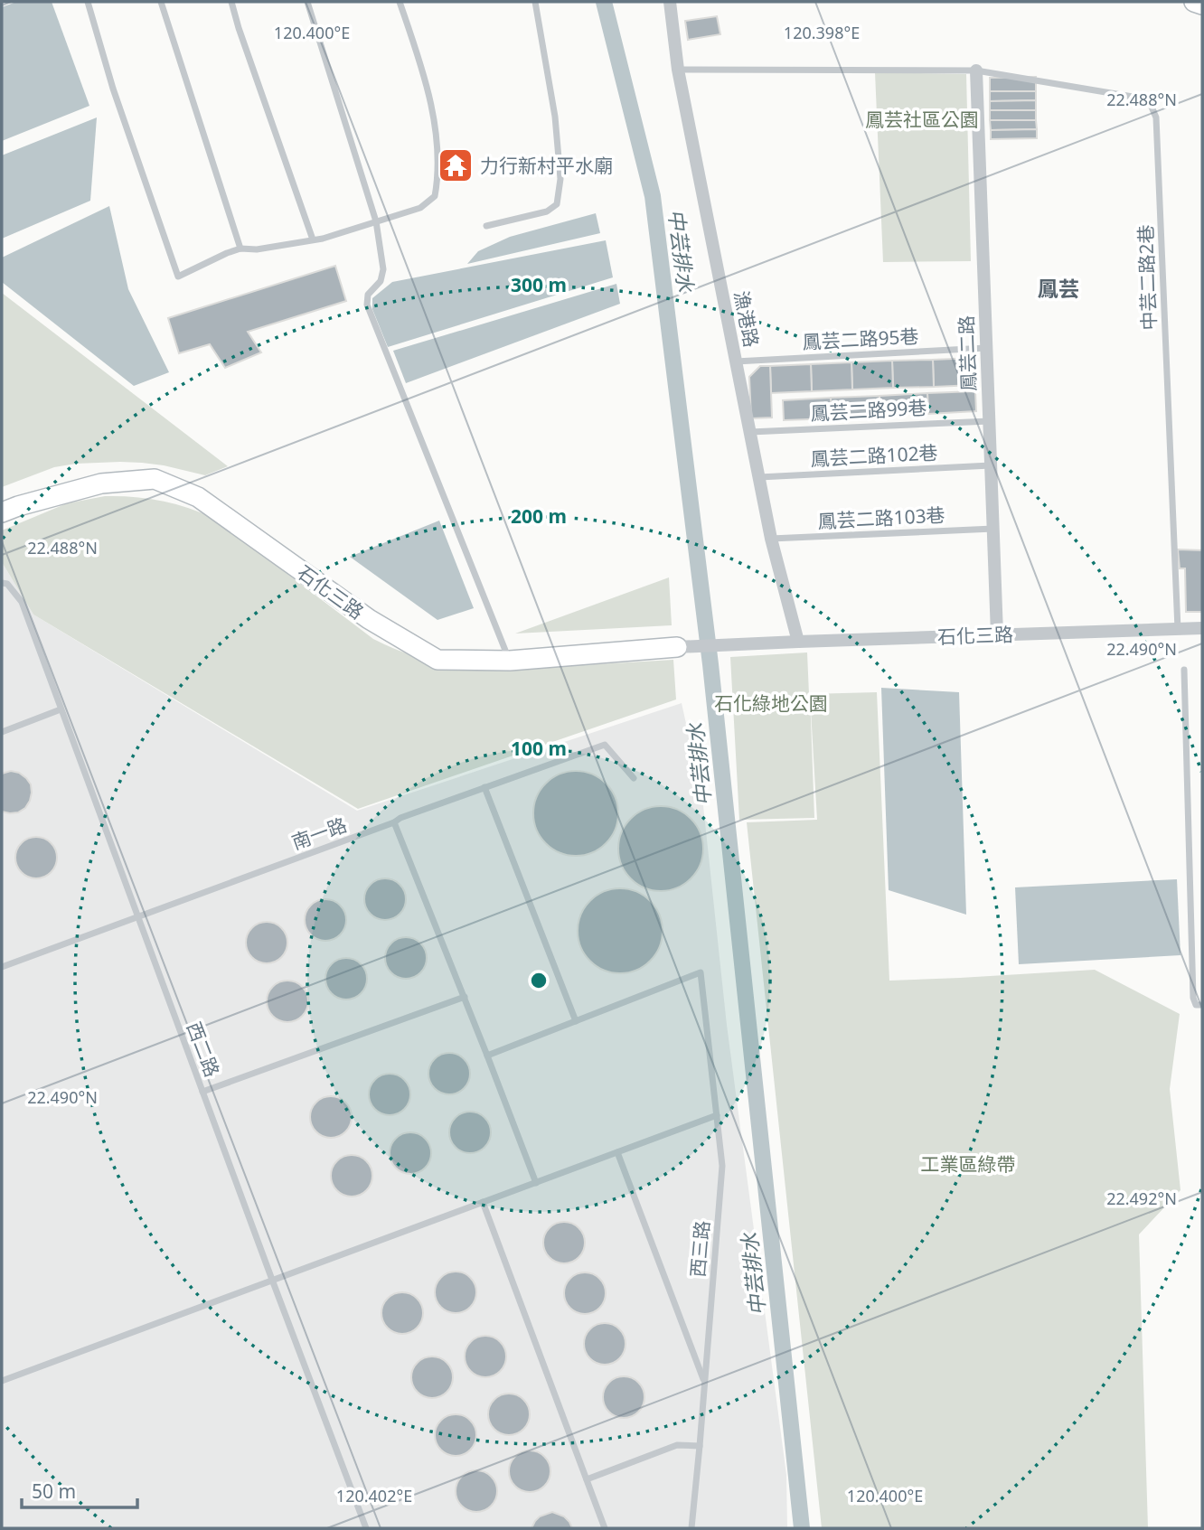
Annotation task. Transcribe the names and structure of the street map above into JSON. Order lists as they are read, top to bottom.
{
  "streets": {
    "street": ["漁港路", "鳳芸二路", "石化三路"],
    "lane": [
      "中芸二路2巷",
      "鳳芸二路95巷",
      "鳳芸二路99巷",
      "鳳芸二路102巷",
      "鳳芸二路103巷",
      "南一路",
      "西二路",
      "西三路"
    ]
  },
  "crossings": [
    ["中芸二路2巷", "漁港路"],
    ["中芸二路2巷", "鳳芸二路"],
    ["中芸二路2巷", "石化三路"],
    ["漁港路", "鳳芸二路95巷"],
    ["漁港路", "鳳芸二路99巷"],
    ["漁港路", "鳳芸二路102巷"],
    ["漁港路", "鳳芸二路103巷"],
    ["漁港路", "石化三路"],
    ["鳳芸二路95巷", "鳳芸二路"],
    ["鳳芸二路", "鳳芸二路99巷"],
    ["鳳芸二路", "鳳芸二路102巷"],
    ["鳳芸二路", "鳳芸二路103巷"],
    ["鳳芸二路", "石化三路"],
    ["南一路", "西二路"]
  ],
  "districts": ["鳳芸"],
  "water": ["中芸排水"],
  "parks": ["鳳芸社區公園", "石化綠地公園", "工業區綠帶"],
  "places": {
    "temple": ["力行新村平水廟"]
  },
  "scale_bar": "50 m",
  "coordinates": [
    "120.400°E",
    "120.398°E",
    "22.488°N",
    "22.490°N",
    "22.492°N",
    "120.402°E"
  ],
  "rings": ["300 m", "200 m", "100 m"]
}
